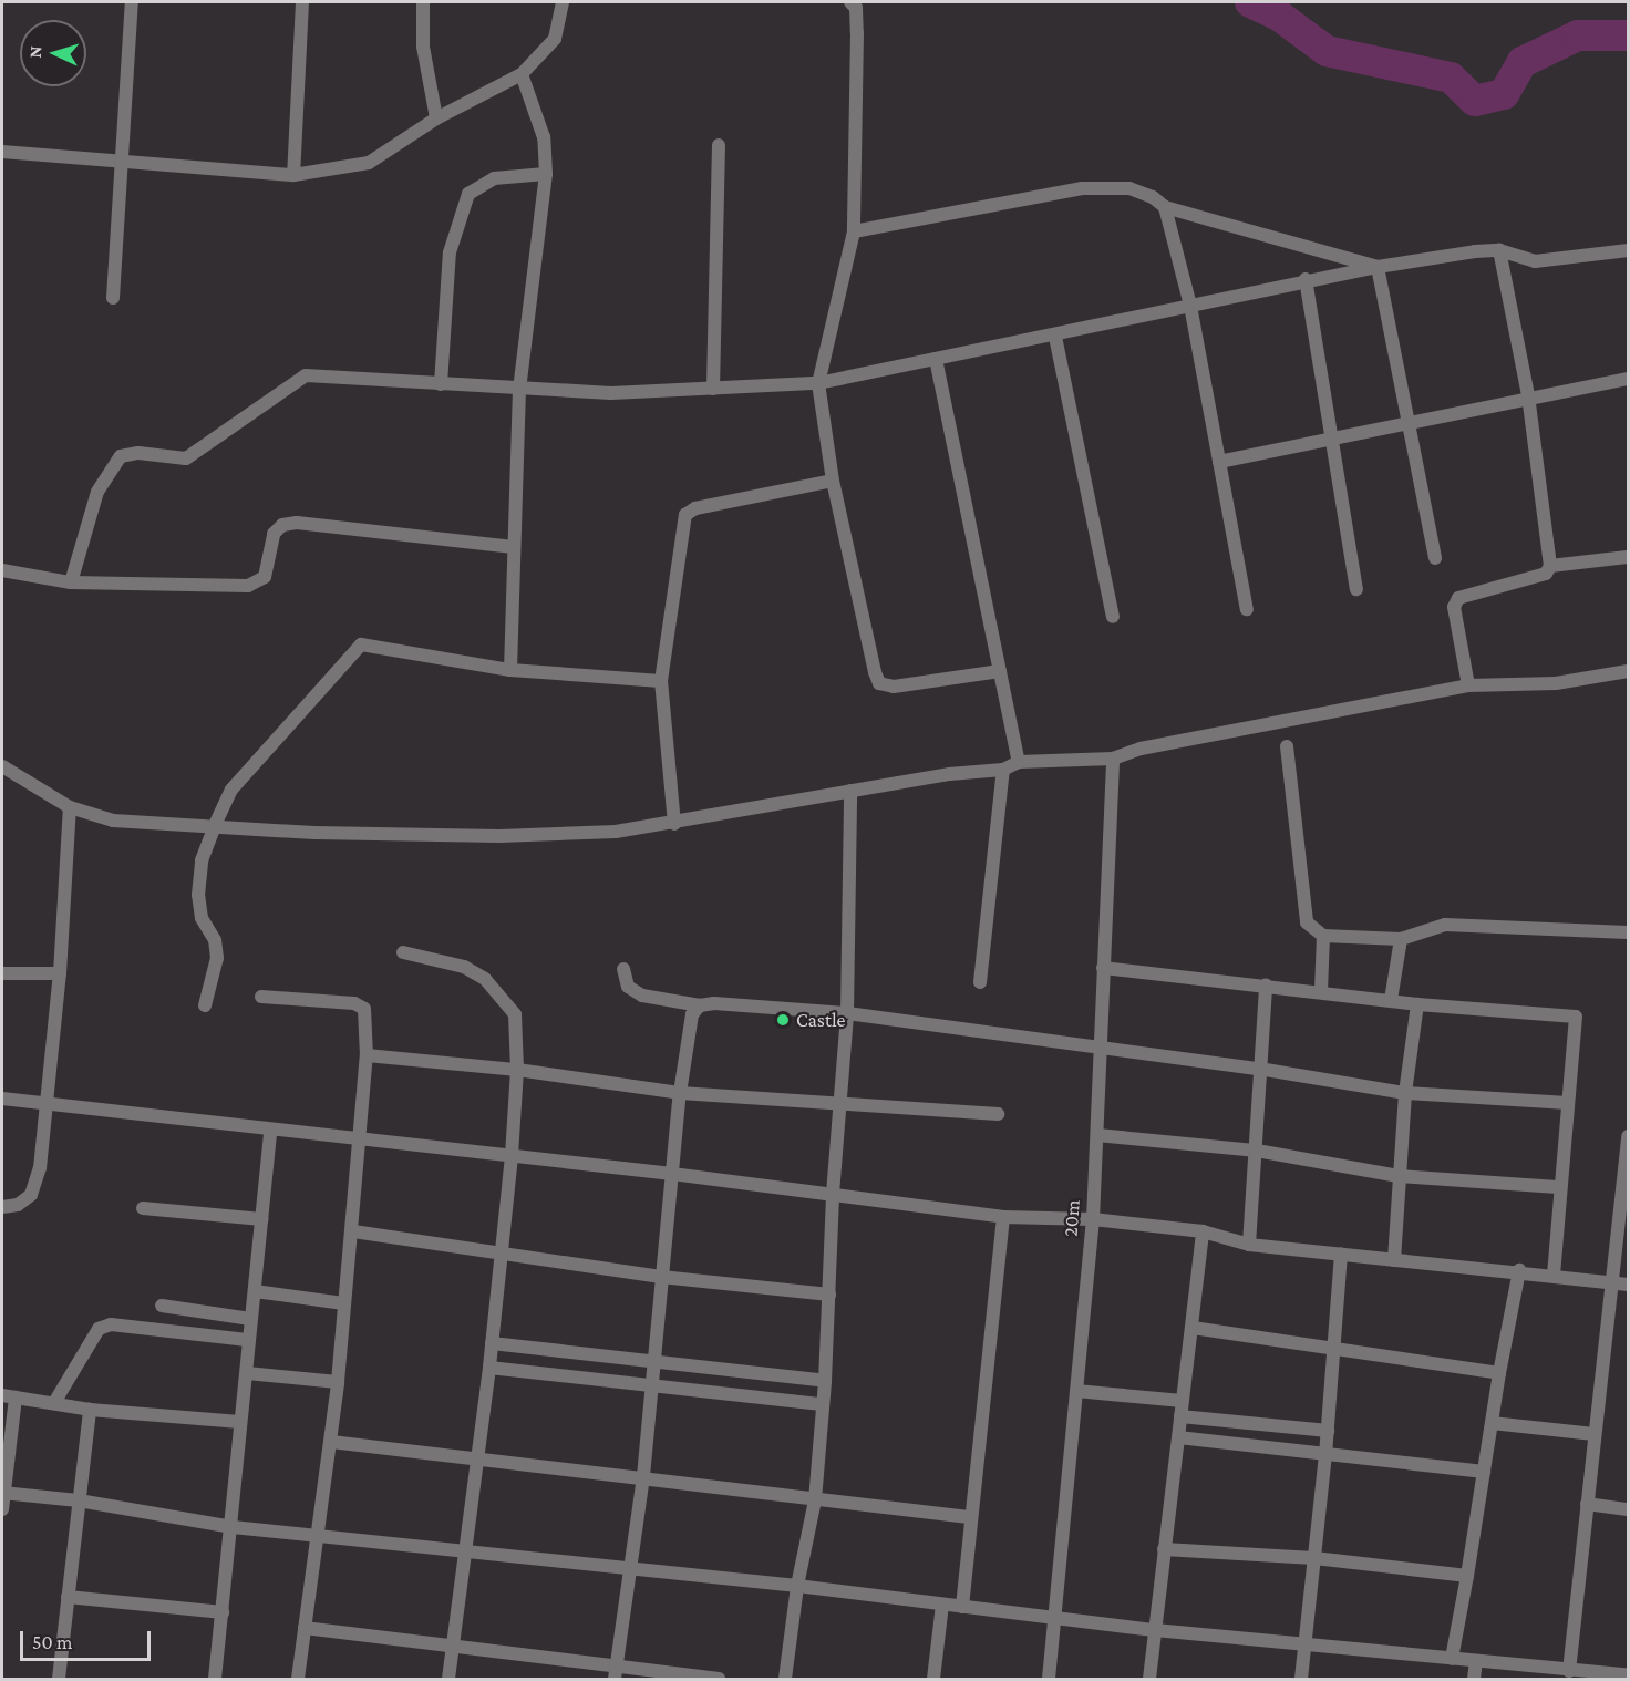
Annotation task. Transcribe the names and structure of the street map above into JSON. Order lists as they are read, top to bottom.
{
  "streets": {
    "street": ["20m"]
  },
  "places": ["Castle"],
  "scale_bar": "50 m",
  "north": "left"
}
